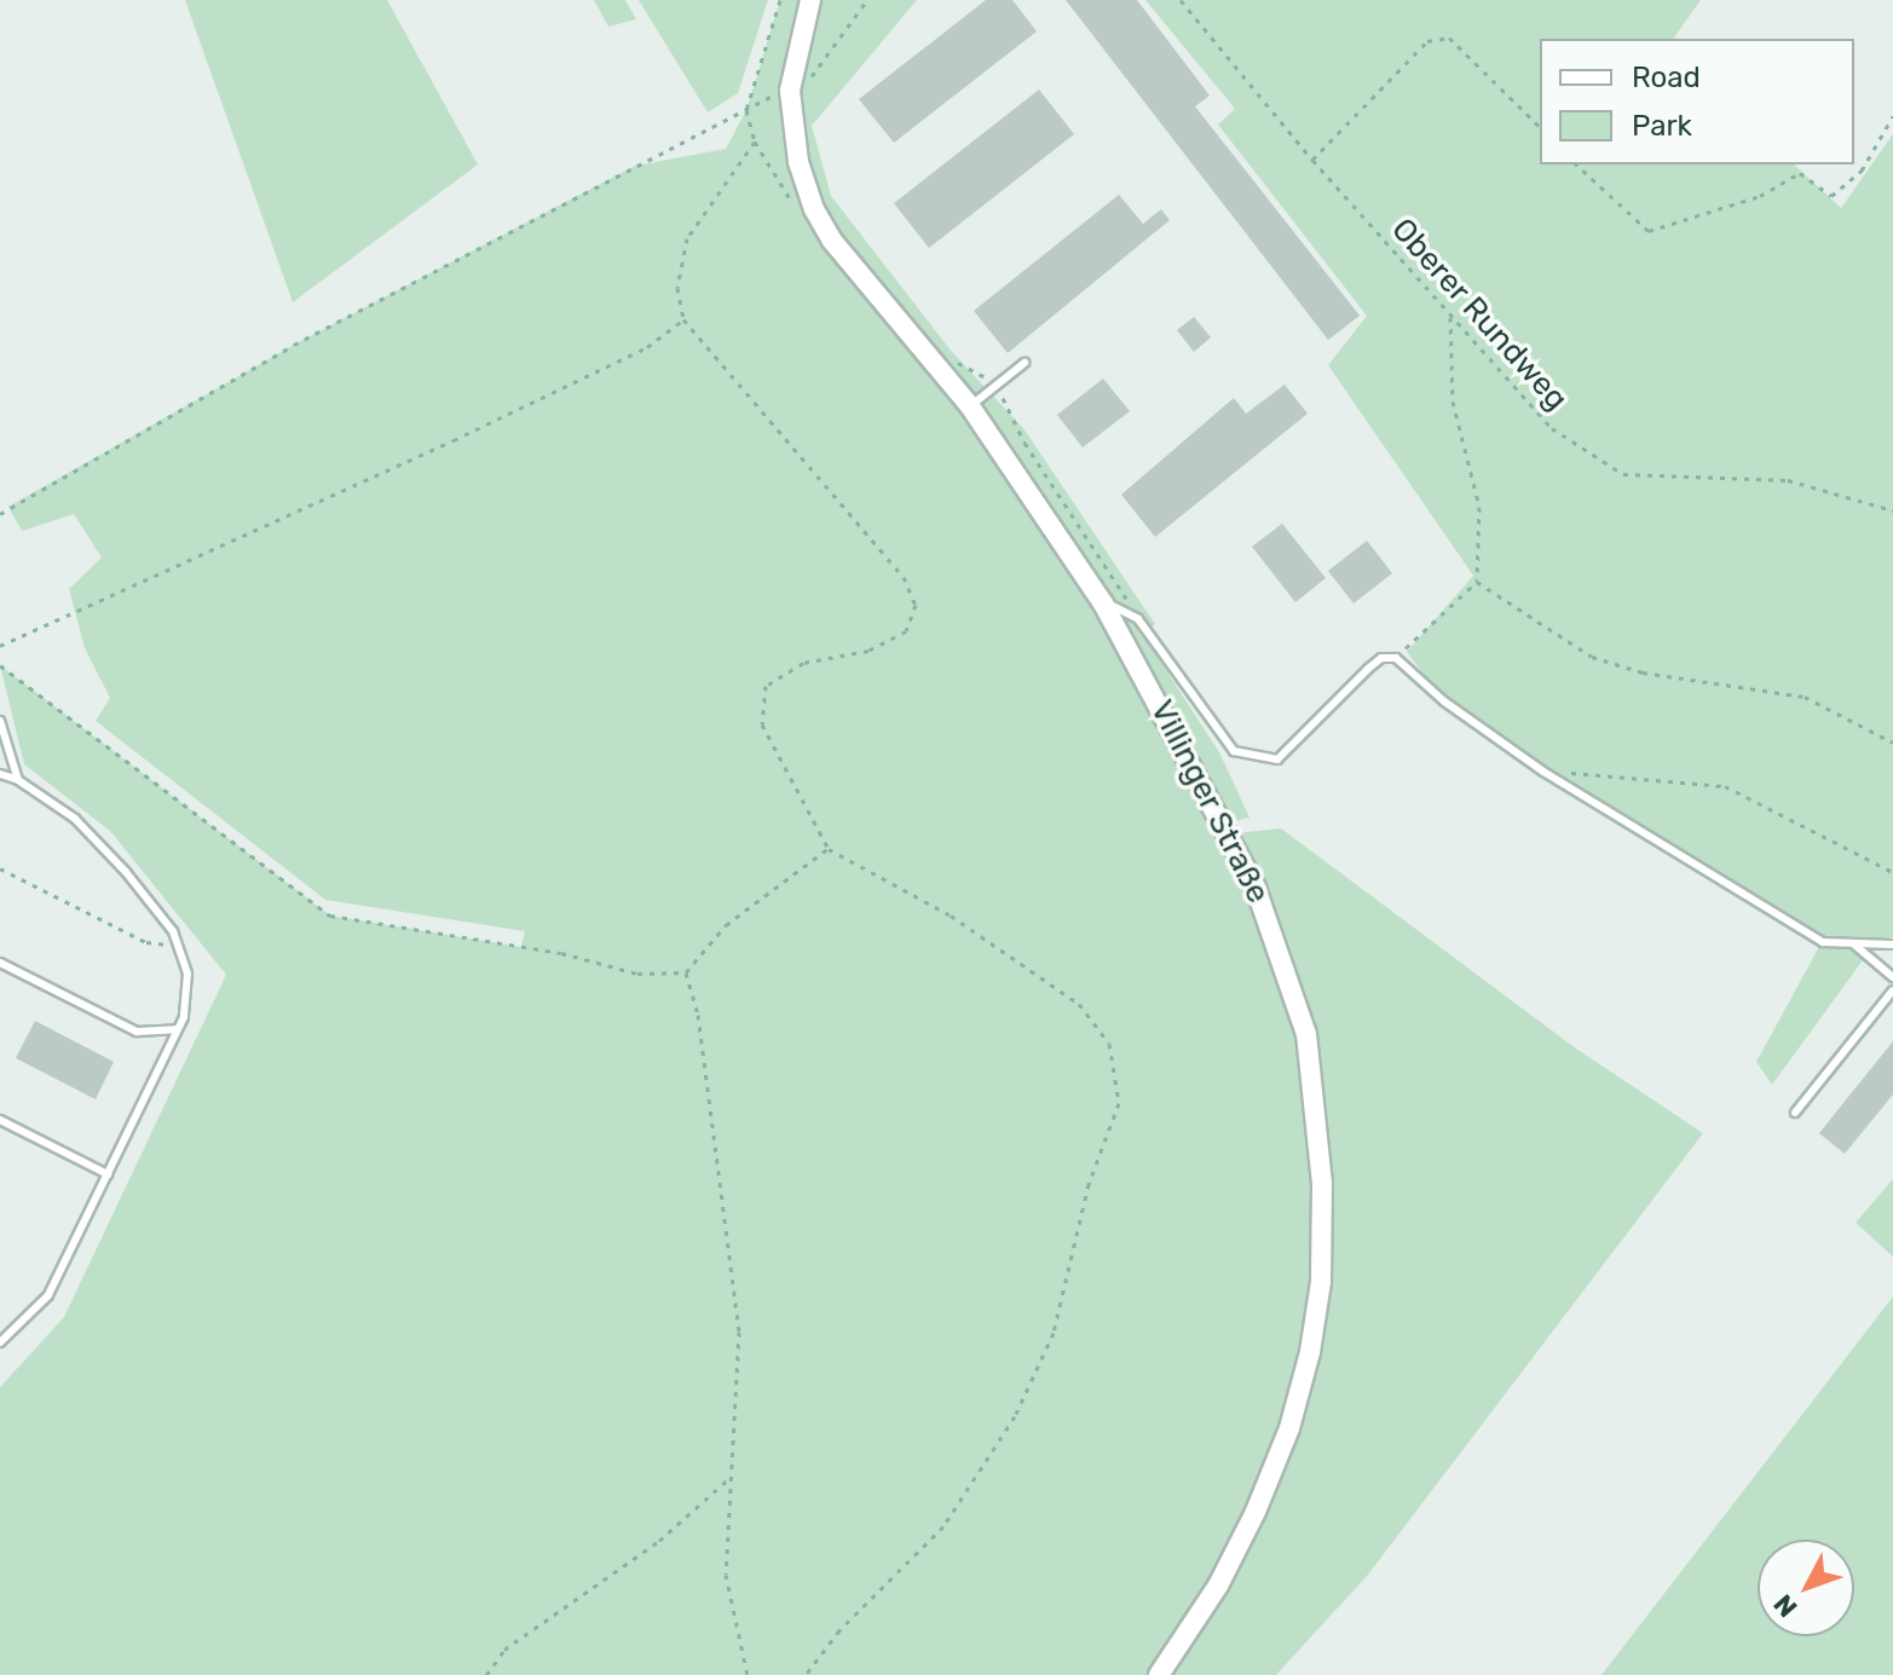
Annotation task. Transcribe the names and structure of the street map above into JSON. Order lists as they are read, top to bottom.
{
  "streets": {
    "main road": ["Villinger Straße"],
    "path": ["Oberer Rundweg"]
  },
  "legend": ["Road", "Park"],
  "north": "bottom left"
}
